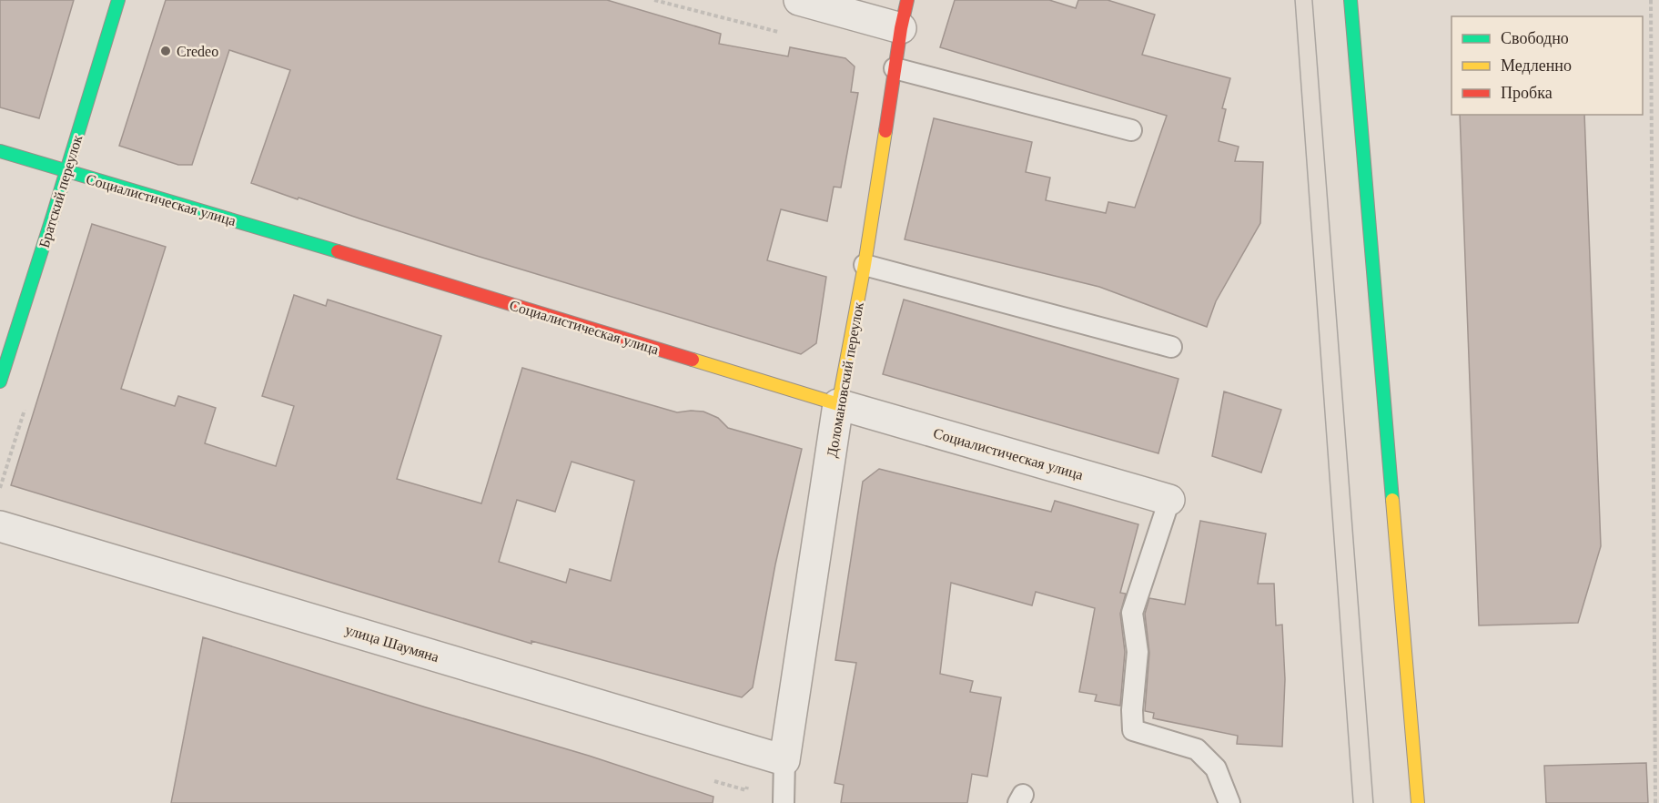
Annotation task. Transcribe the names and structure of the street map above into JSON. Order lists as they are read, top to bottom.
{
  "streets": {
    "street": [
      "Братский переулок",
      "Социалистическая улица",
      "Доломановский переулок",
      "улица Шаумяна"
    ]
  },
  "crossings": [
    ["Братский переулок", "Социалистическая улица"],
    ["Социалистическая улица", "Доломановский переулок"],
    ["Доломановский переулок", "улица Шаумяна"]
  ],
  "places": ["Credeo"],
  "legend": ["Свободно", "Медленно", "Пробка"]
}
